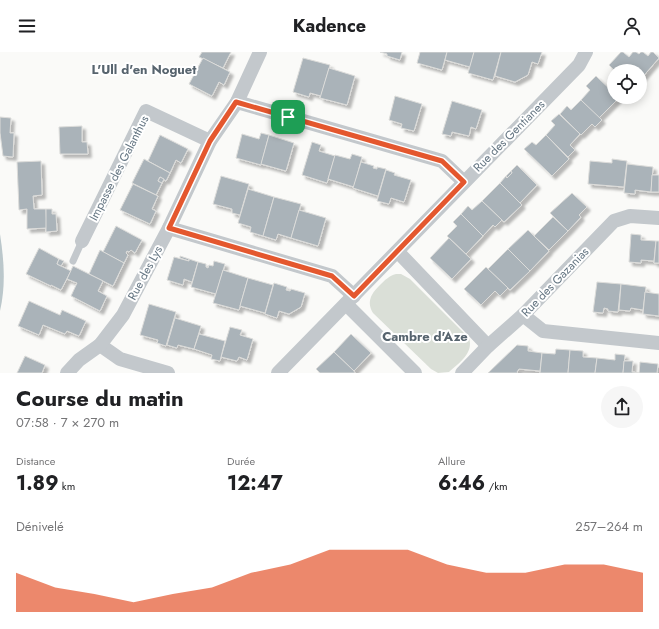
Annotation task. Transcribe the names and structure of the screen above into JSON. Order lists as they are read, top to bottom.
{
  "streets": {
    "street": [
      "Rue des Gentianes",
      "Impasse des Galanthus",
      "Rue des Lys",
      "Rue des Gazanias"
    ]
  },
  "crossings": [
    ["Impasse des Galanthus", "Rue des Lys"]
  ],
  "districts": ["L'Ull d'en Noguet", "Cambre d'Aze"],
  "page": {
    "header": "Kadence",
    "heading": ["Course du matin", "07:58 · 7 × 270 m"],
    "stats": [
      ["Distance", "1.89 km"],
      ["Durée", "12:47"],
      ["Allure", "6:46 /km"]
    ],
    "chart": ["Dénivelé", "257–264 m"]
  }
}
